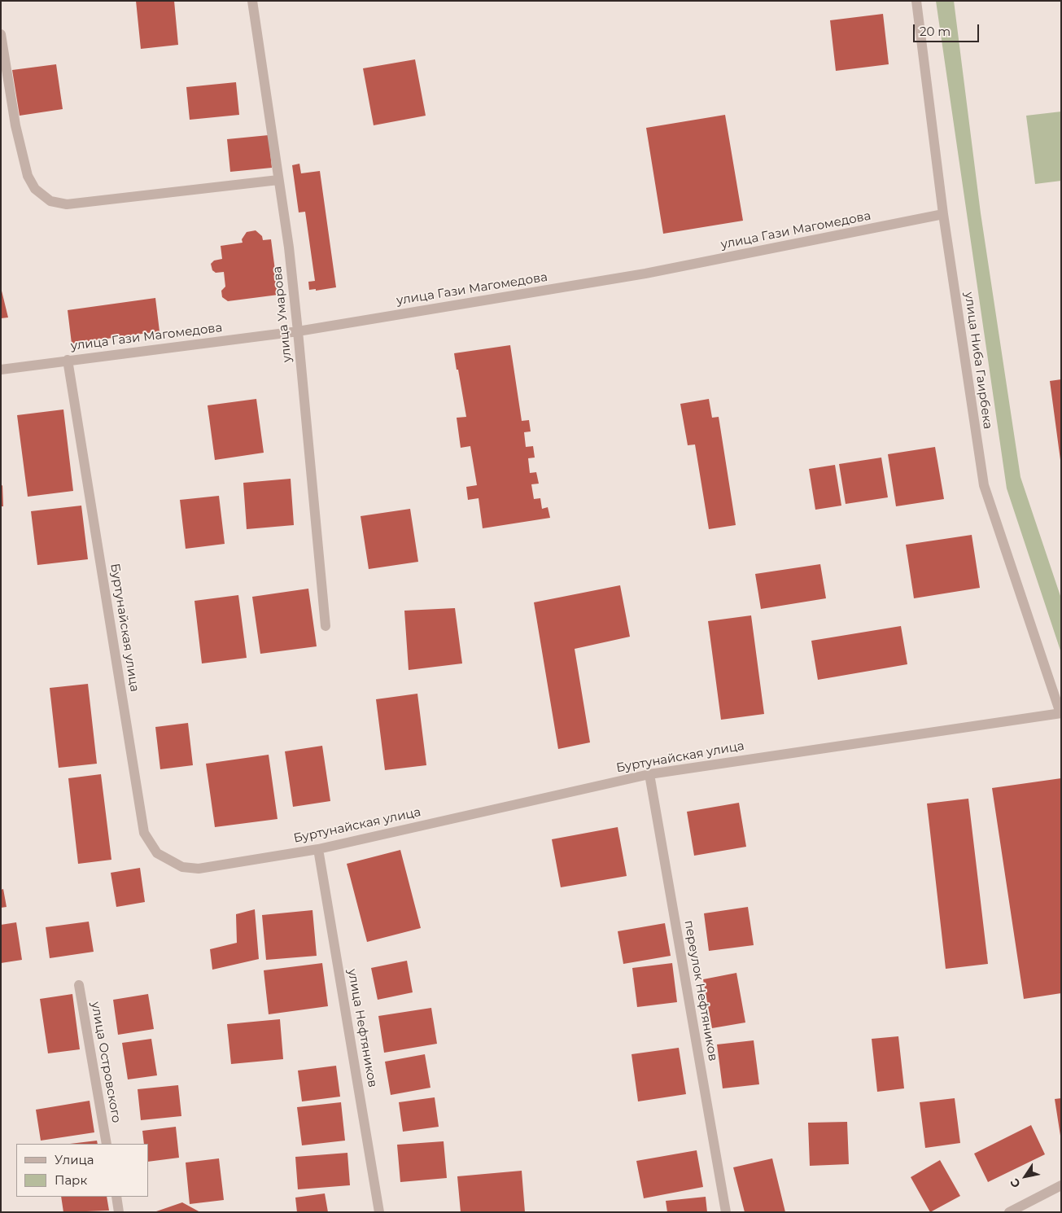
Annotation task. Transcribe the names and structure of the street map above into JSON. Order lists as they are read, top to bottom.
{
  "streets": {
    "street": [
      "улица Гази Магомедова",
      "улица Умарова",
      "улица Ниба Гаирбека",
      "Буртунайская улица",
      "переулок Нефтяников",
      "улица Нефтяников",
      "улица Островского"
    ]
  },
  "crossings": [
    ["улица Гази Магомедова", "улица Умарова"],
    ["улица Гази Магомедова", "улица Ниба Гаирбека"],
    ["улица Гази Магомедова", "Буртунайская улица"],
    ["улица Ниба Гаирбека", "Буртунайская улица"],
    ["Буртунайская улица", "переулок Нефтяников"],
    ["Буртунайская улица", "улица Нефтяников"]
  ],
  "legend": ["Улица", "Парк"],
  "scale_bar": "20 m",
  "north": "bottom left"
}
